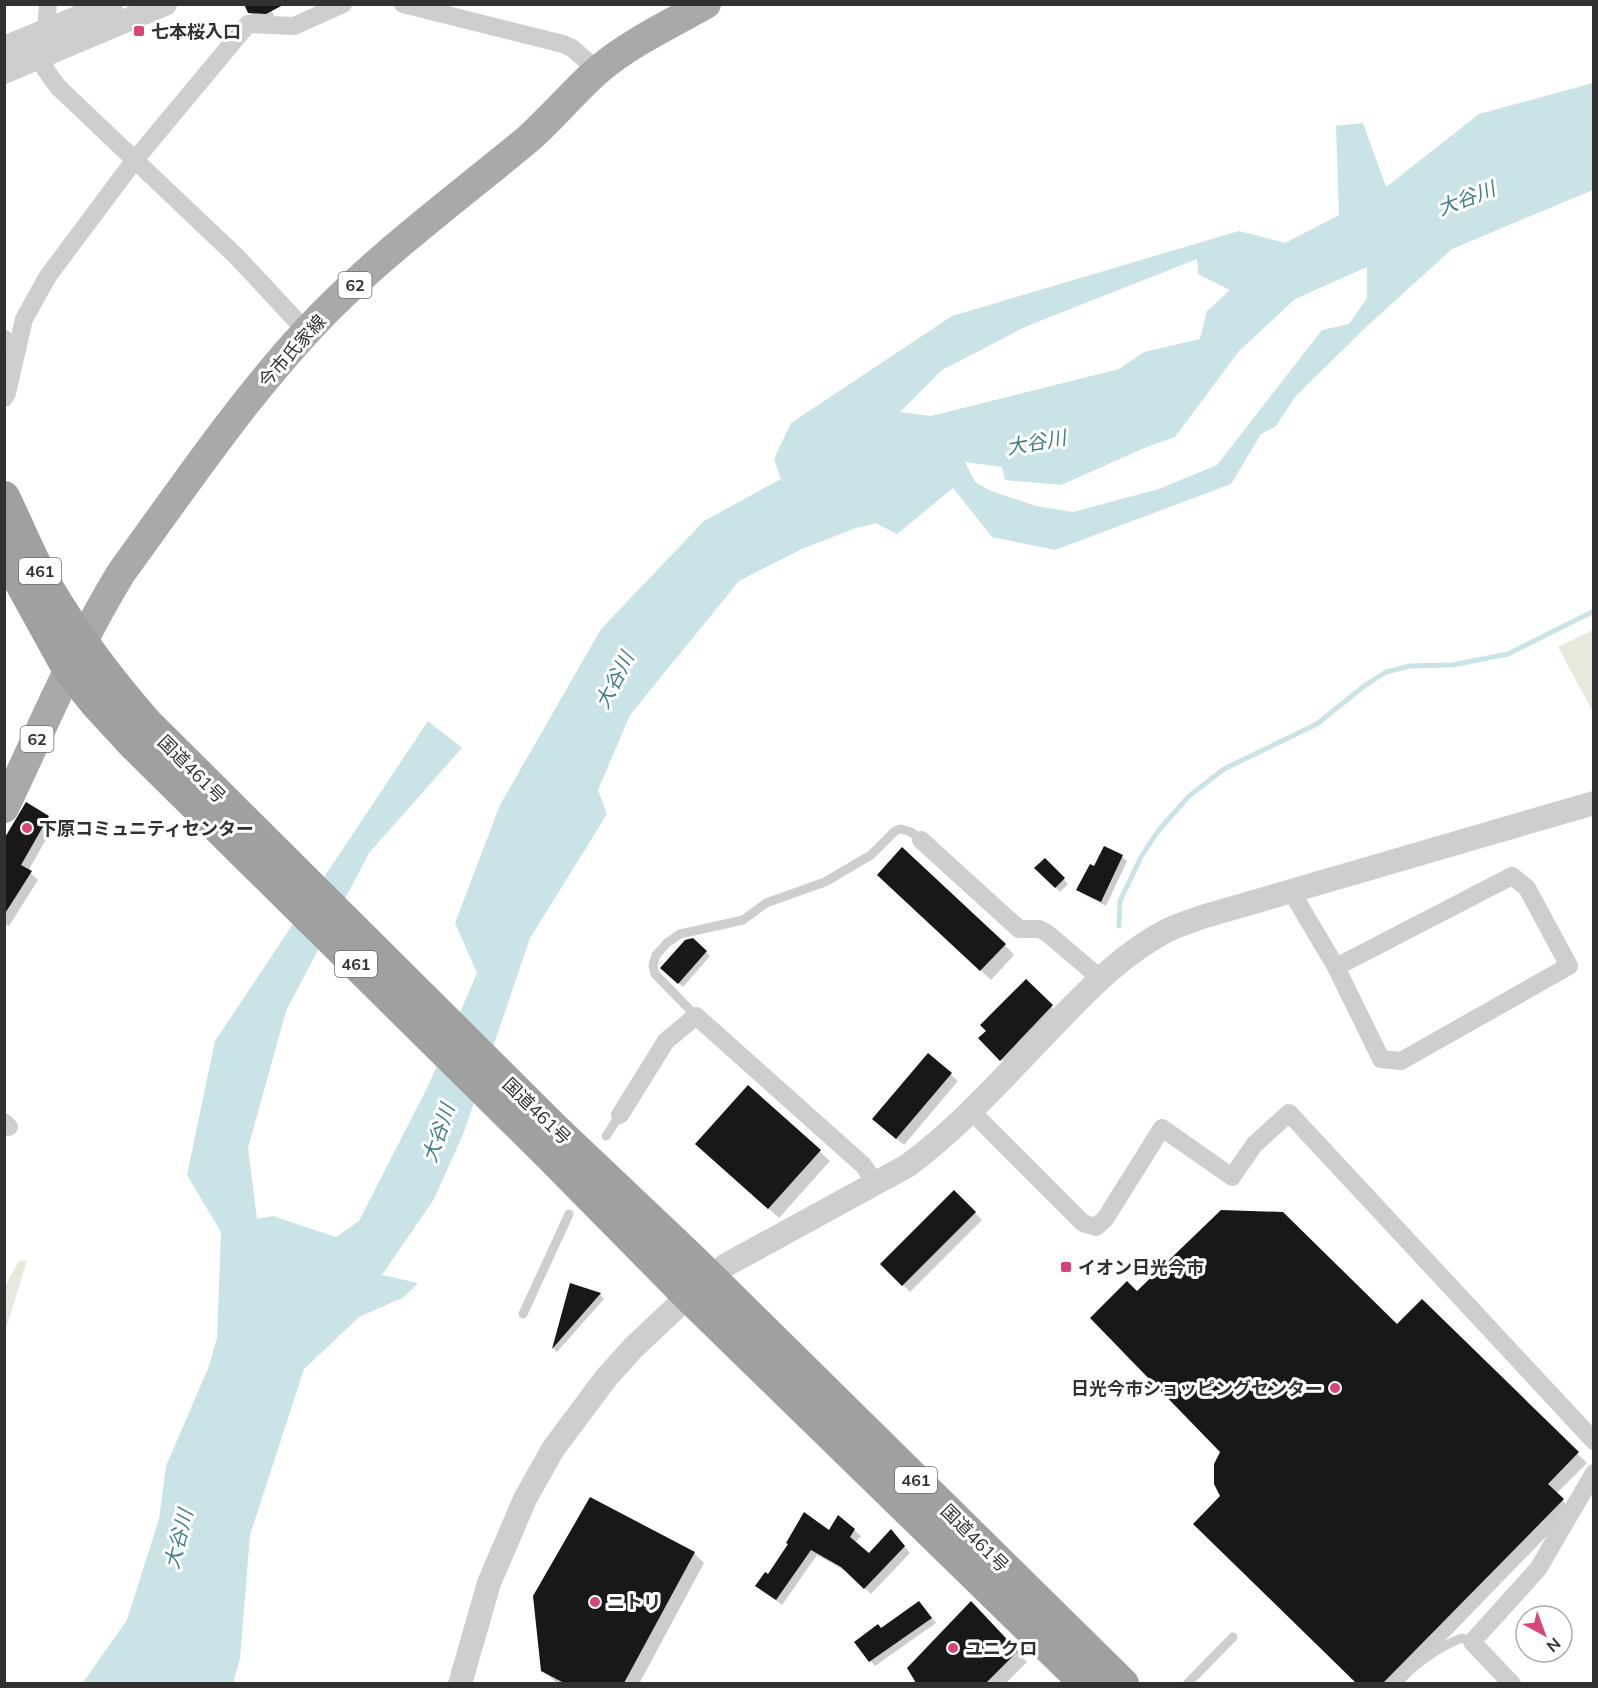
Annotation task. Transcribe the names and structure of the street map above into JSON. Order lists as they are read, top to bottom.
{
  "streets": {
    "highway": ["461", "国道461号"],
    "main road": ["62", "今市氏家線"]
  },
  "crossings": [
    ["今市氏家線", "国道461号"]
  ],
  "water": ["大谷川"],
  "places": {
    "transit": ["七本桜入口", "イオン日光今市"],
    "other": [
      "下原コミュニティセンター",
      "日光今市ショッピングセンター",
      "ニトリ",
      "ユニクロ"
    ]
  },
  "north": "bottom right"
}
